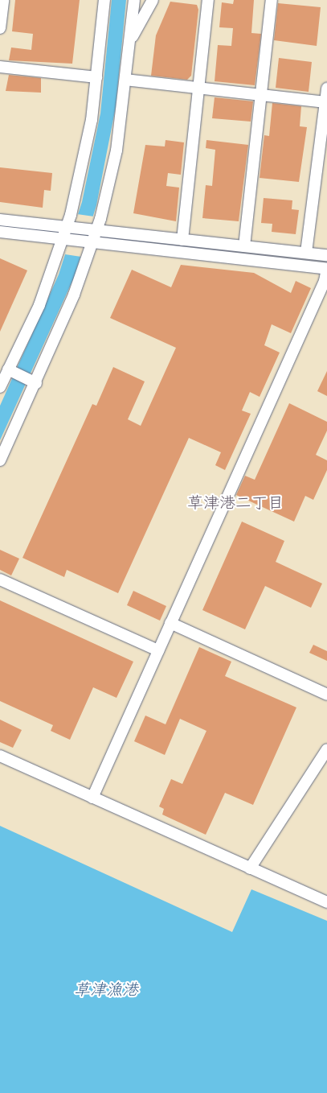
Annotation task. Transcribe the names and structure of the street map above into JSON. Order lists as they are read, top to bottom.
{
  "districts": ["草津港二丁目"],
  "water": ["草津漁港"]
}
